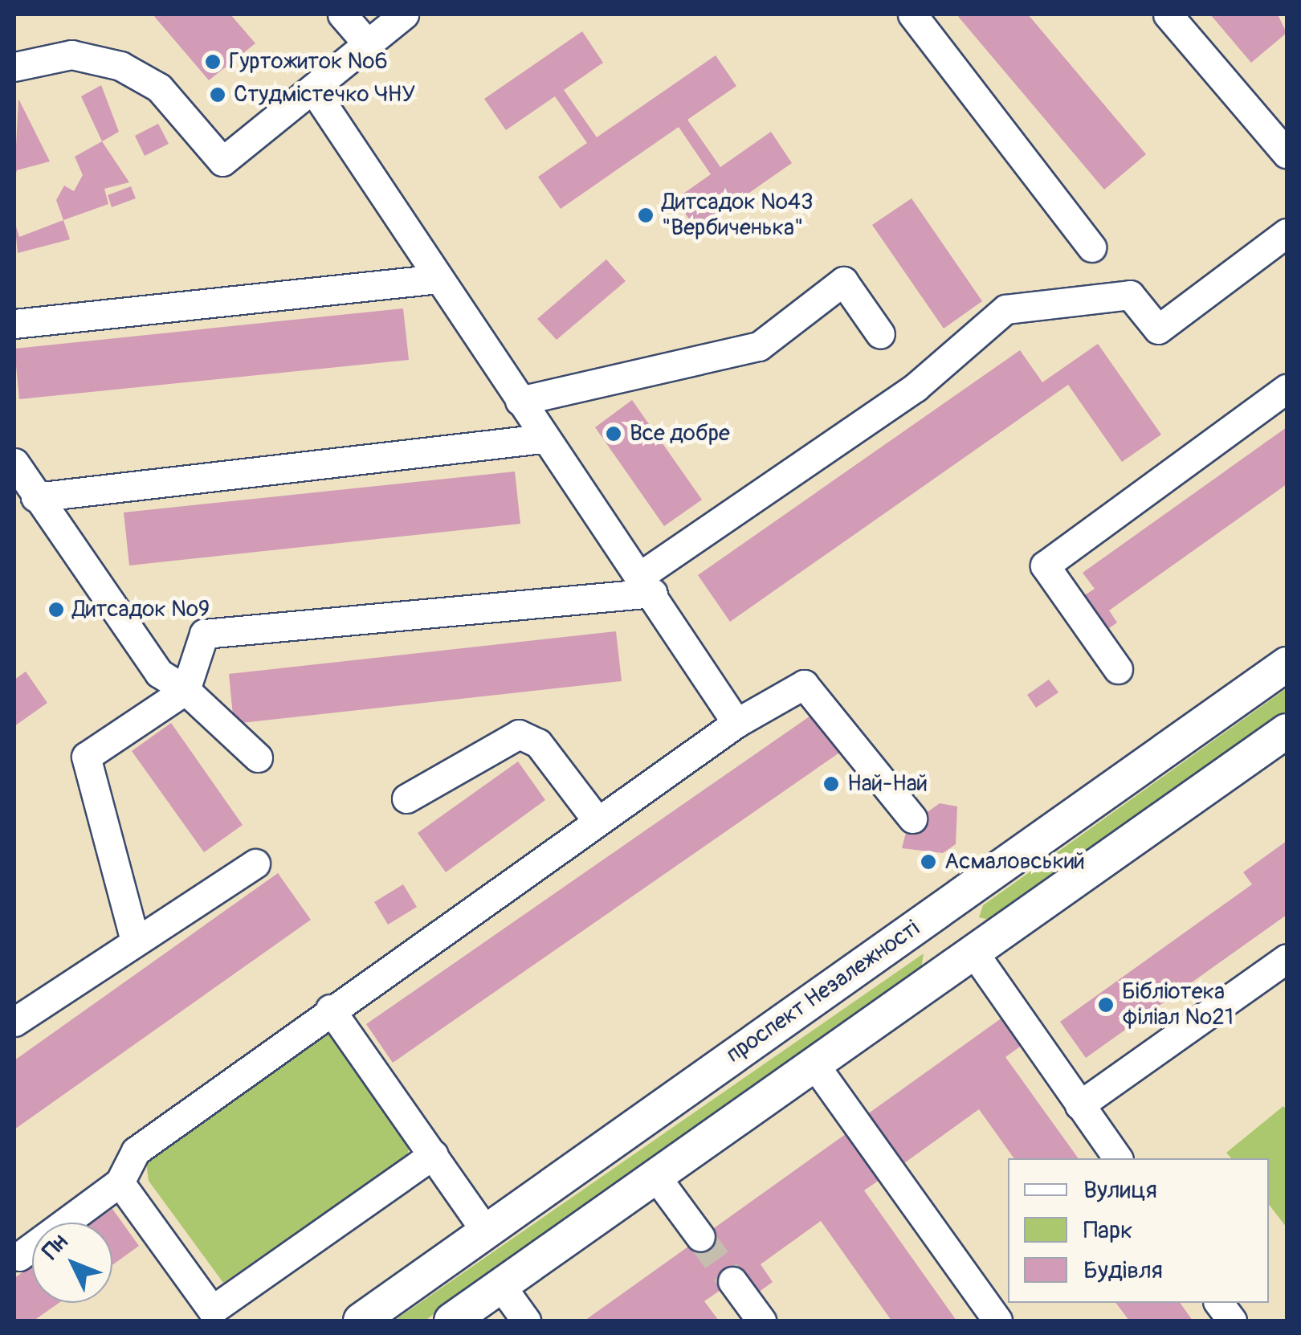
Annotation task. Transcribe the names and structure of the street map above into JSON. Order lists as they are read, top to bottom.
{
  "streets": {
    "main road": ["проспект Незалежності"]
  },
  "places": [
    "Гуртожиток №6",
    "Студмістечко ЧНУ",
    "Дитсадок №43 \"Вербиченька\"",
    "Все добре",
    "Дитсадок №9",
    "Най-Най",
    "Асмаловський",
    "Бібліотека філіал №21"
  ],
  "legend": ["Вулиця", "Парк", "Будівля"],
  "north": "top left"
}
